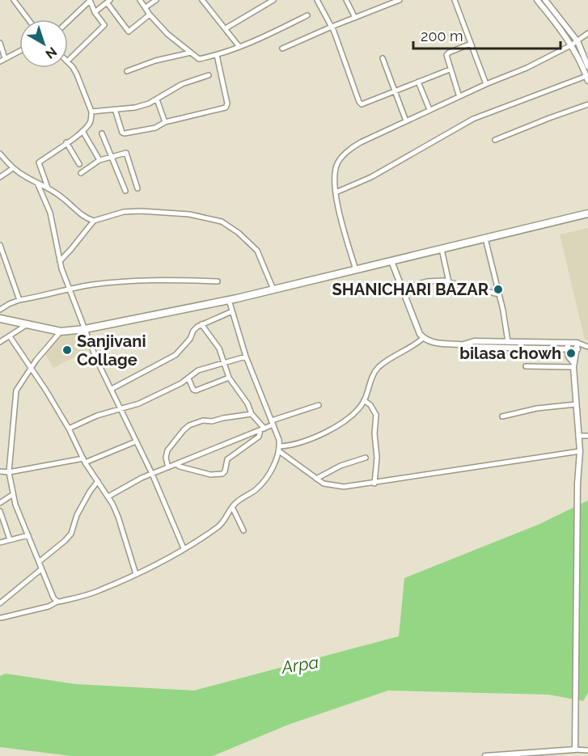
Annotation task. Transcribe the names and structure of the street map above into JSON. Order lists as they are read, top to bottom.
{
  "water": ["Arpa"],
  "places": ["SHANICHARI BAZAR", "Sanjivani Collage", "bilasa chowh"],
  "scale_bar": "200 m",
  "north": "bottom right"
}
